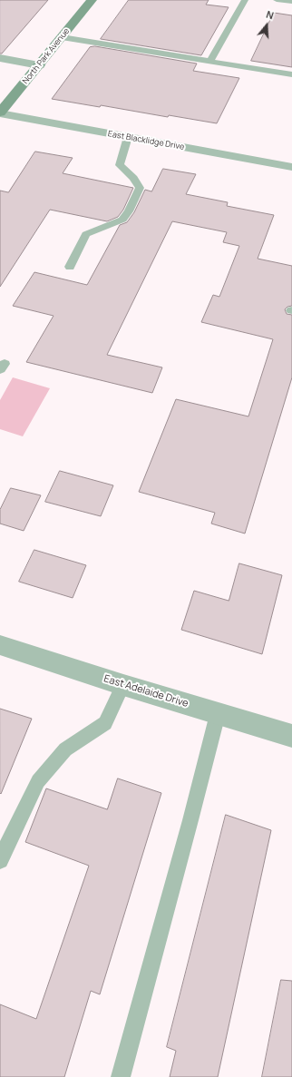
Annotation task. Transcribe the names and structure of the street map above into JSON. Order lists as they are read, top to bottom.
{
  "streets": {
    "street": ["North Park Avenue", "East Blacklidge Drive", "East Adelaide Drive"]
  },
  "crossings": [
    ["North Park Avenue", "East Blacklidge Drive"]
  ],
  "north": "top"
}
